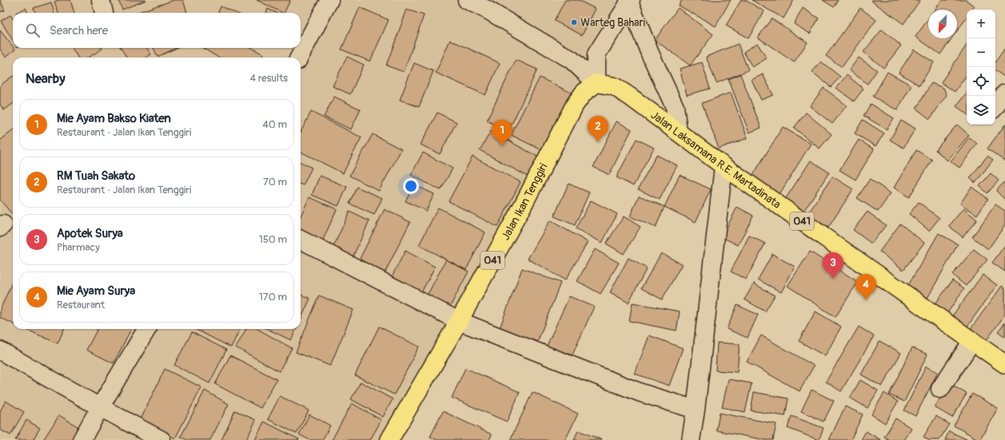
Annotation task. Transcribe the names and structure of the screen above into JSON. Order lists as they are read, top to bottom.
{
  "streets": {
    "main road": ["Jalan Laksamana R.E. Martadinata", "Jalan Ikan Tenggiri", "041"]
  },
  "crossings": [
    ["Jalan Laksamana R.E. Martadinata", "Jalan Ikan Tenggiri"]
  ],
  "places": ["Warteg Bahari"],
  "north": "bottom left",
  "page": {
    "map_buttons": ["+", "−"],
    "search": "Search here",
    "heading": ["Nearby", "4 results"],
    "list": [
      {
        "mark": "1",
        "name": "Mie Ayam Bakso Kiaten",
        "note": "Restaurant · Jalan Ikan Tenggiri",
        "value": "40 m"
      },
      {
        "mark": "2",
        "name": "RM Tuah Sakato",
        "note": "Restaurant · Jalan Ikan Tenggiri",
        "value": "70 m"
      },
      {
        "mark": "3",
        "name": "Apotek Surya",
        "note": "Pharmacy",
        "value": "150 m"
      },
      {
        "mark": "4",
        "name": "Mie Ayam Surya",
        "note": "Restaurant",
        "value": "170 m"
      }
    ],
    "pins": [
      "2",
      "1",
      "3",
      "4"
    ]
  }
}
